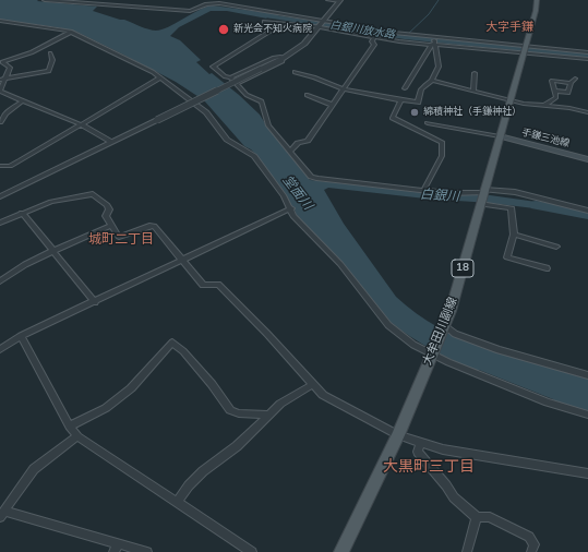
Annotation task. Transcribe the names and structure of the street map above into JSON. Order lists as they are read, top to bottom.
{
  "streets": {
    "main road": ["手鎌三池線", "18", "大牟田川副線"]
  },
  "crossings": [
    ["手鎌三池線", "大牟田川副線"]
  ],
  "districts": ["大字手鎌", "城町二丁目", "大黒町三丁目"],
  "water": ["白銀川放水路", "堂面川", "白銀川"],
  "places": ["新光会不知火病院", "綿積神社（手鎌神社）"]
}
